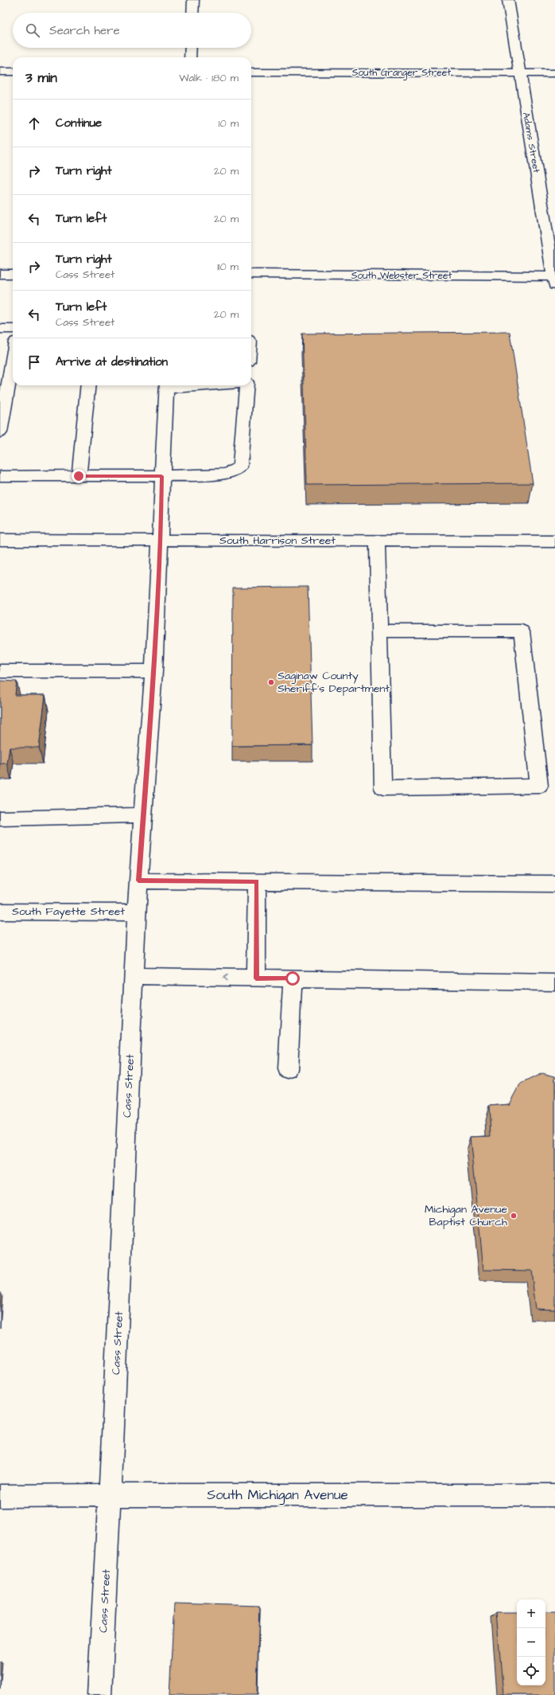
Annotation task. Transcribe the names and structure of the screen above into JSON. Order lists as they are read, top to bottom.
{
  "streets": {
    "street": [
      "South Granger Street",
      "Adams Street",
      "South Webster Street",
      "South Harrison Street",
      "South Fayette Street",
      "Cass Street",
      "South Michigan Avenue"
    ]
  },
  "crossings": [
    ["South Granger Street", "Adams Street"],
    ["Adams Street", "South Webster Street"],
    ["South Harrison Street", "Cass Street"],
    ["South Fayette Street", "Cass Street"],
    ["Cass Street", "South Michigan Avenue"]
  ],
  "places": ["Saginaw County Sheriff's Department", "Michigan Avenue Baptist Church"],
  "page": {
    "search": "Search here",
    "heading": ["3 min", "Walk · 180 m"],
    "list": [
      ["Continue", "10 m"],
      ["Turn right", "20 m"],
      ["Turn left", "20 m"],
      ["Turn right", "Cass Street", "110 m"],
      ["Turn left", "Cass Street", "20 m"],
      "Arrive at destination"
    ],
    "map_buttons": ["+", "−"]
  }
}
